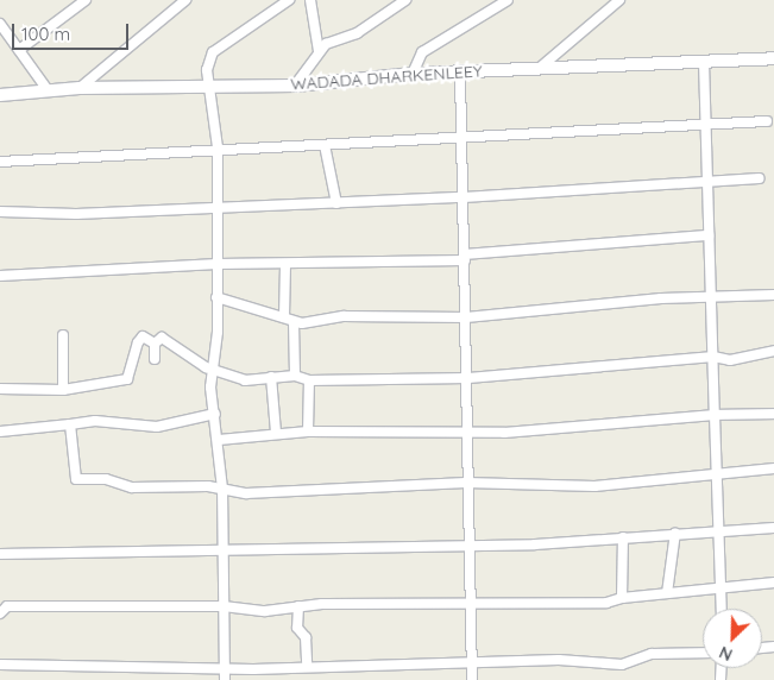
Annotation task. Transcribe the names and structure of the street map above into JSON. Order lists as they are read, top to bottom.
{
  "streets": {
    "main road": ["WADADA DHARKENLEEY"]
  },
  "scale_bar": "100 m",
  "north": "bottom left"
}
